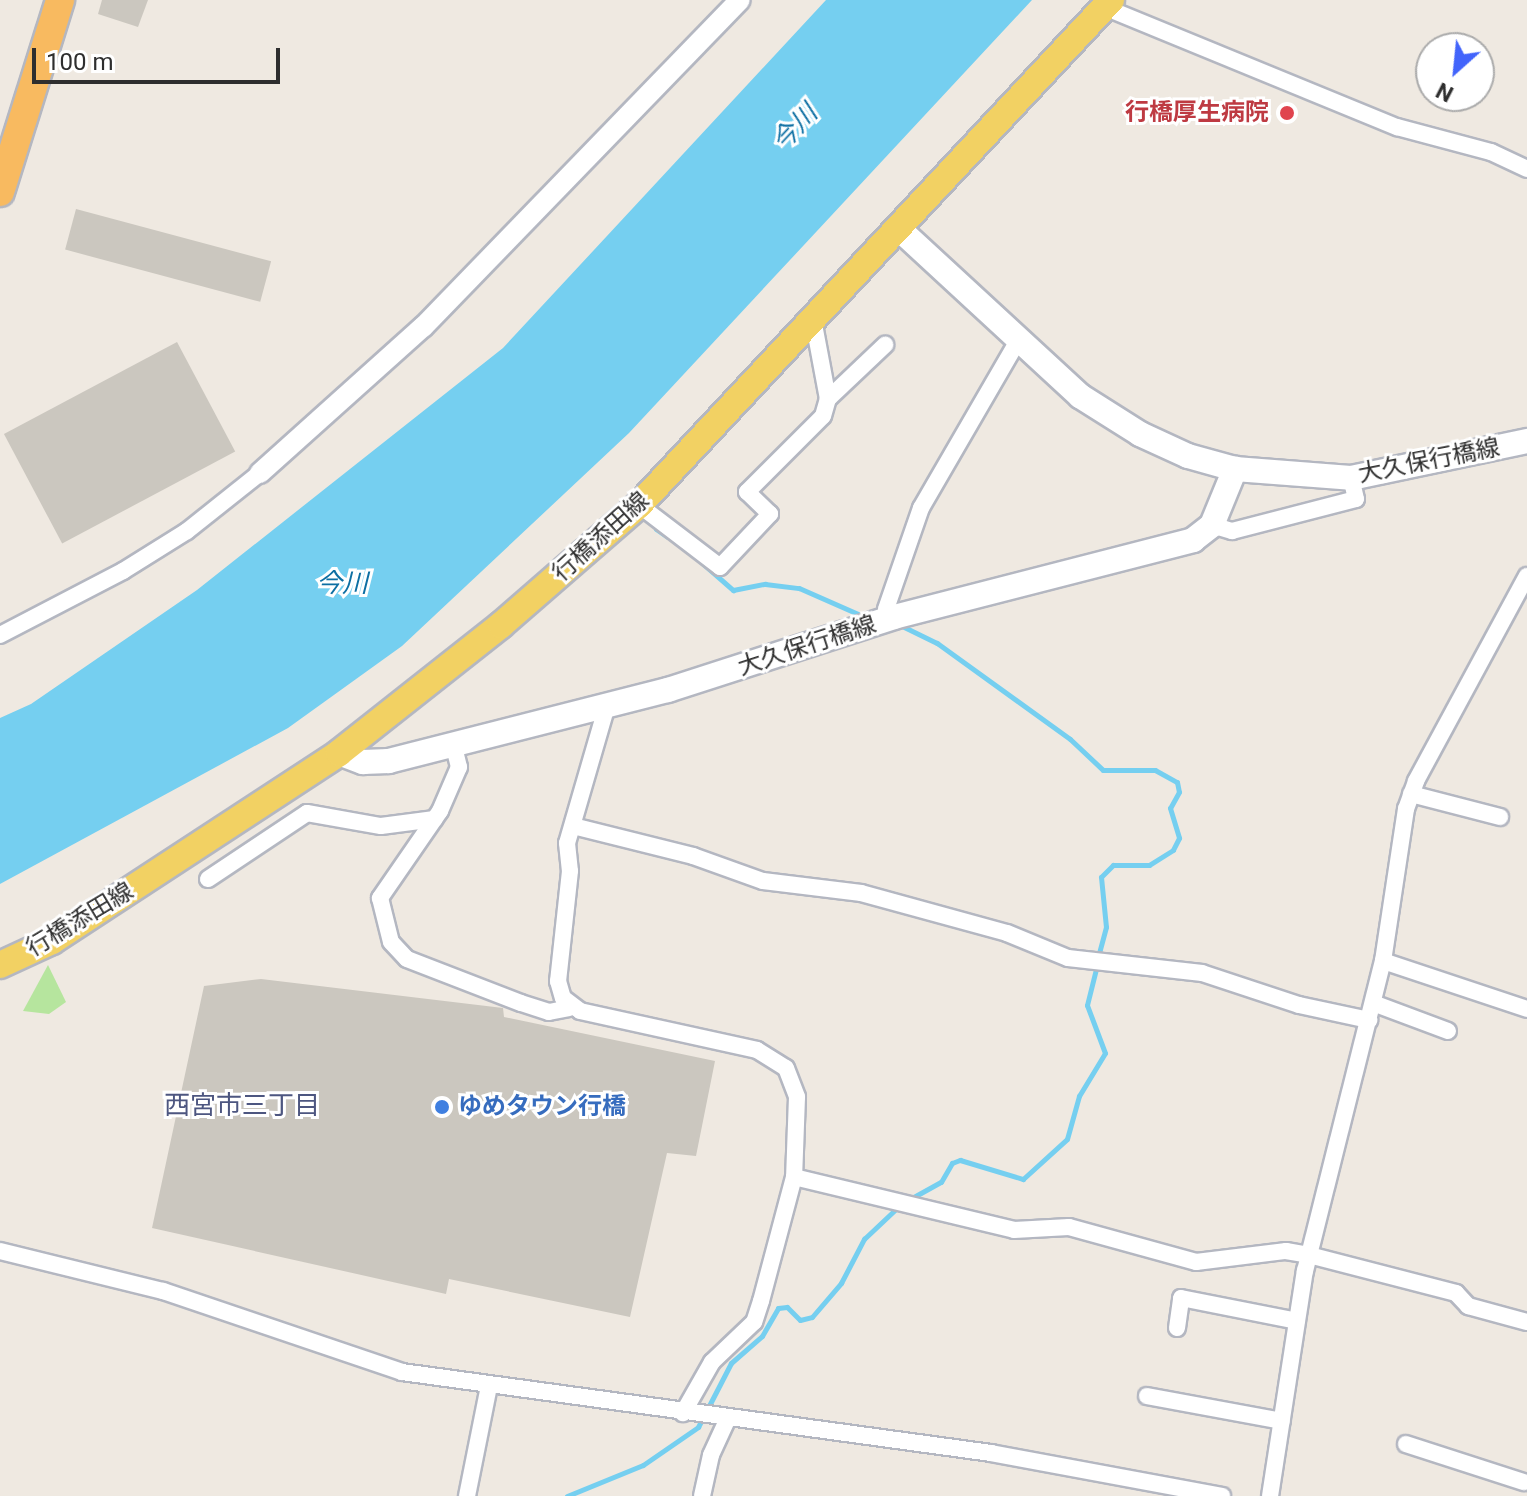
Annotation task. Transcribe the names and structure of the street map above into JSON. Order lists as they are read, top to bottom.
{
  "streets": {
    "main road": ["大久保行橋線", "行橋添田線"]
  },
  "crossings": [
    ["大久保行橋線", "行橋添田線"]
  ],
  "districts": ["西宮市三丁目"],
  "water": ["今川"],
  "places": ["行橋厚生病院", "ゆめタウン行橋"],
  "scale_bar": "100 m",
  "north": "bottom left"
}
